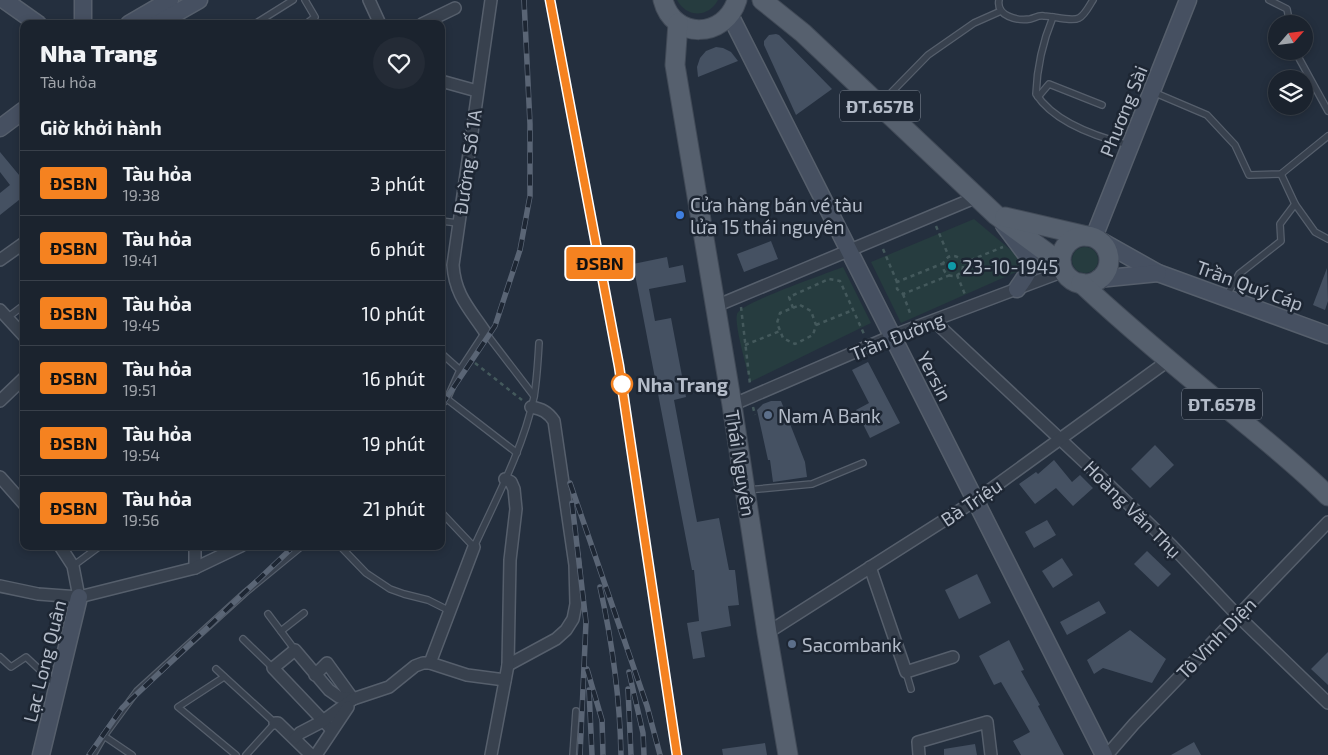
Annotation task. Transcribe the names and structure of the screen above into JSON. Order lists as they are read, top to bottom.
{
  "streets": {
    "main road": ["ĐT.657B", "Thái Nguyên"],
    "street": [
      "Phương Sài",
      "Đường Số 1A",
      "Trần Quý Cáp",
      "Trần Đường",
      "Yersin",
      "Bà Triệu",
      "Hoàng Văn Thụ",
      "Tô Vĩnh Diện",
      "Lạc Long Quân"
    ]
  },
  "crossings": [
    ["ĐT.657B", "Phương Sài"],
    ["ĐT.657B", "Trần Quý Cáp"],
    ["ĐT.657B", "Trần Đường"],
    ["ĐT.657B", "Bà Triệu"],
    ["Phương Sài", "Trần Quý Cáp"],
    ["Phương Sài", "Trần Đường"],
    ["Trần Quý Cáp", "Trần Đường"],
    ["Trần Đường", "Yersin"],
    ["Trần Đường", "Thái Nguyên"],
    ["Trần Đường", "Hoàng Văn Thụ"],
    ["Yersin", "Bà Triệu"],
    ["Yersin", "Tô Vĩnh Diện"],
    ["Thái Nguyên", "Bà Triệu"],
    ["Bà Triệu", "Hoàng Văn Thụ"],
    ["Hoàng Văn Thụ", "Tô Vĩnh Diện"]
  ],
  "places": [
    "Cửa hàng bán vé tàu lửa 15 thái nguyên",
    "23-10-1945",
    "Nha Trang",
    "Nam A Bank",
    "Sacombank"
  ],
  "north": "top right",
  "page": {
    "on_map": "ĐSBN",
    "heading": [
      ["Nha Trang", "Tàu hỏa"],
      "Giờ khởi hành"
    ],
    "list": [
      {
        "mark": "ĐSBN",
        "name": "Tàu hỏa",
        "note": "19:38",
        "value": "3 phút"
      },
      {
        "mark": "ĐSBN",
        "name": "Tàu hỏa",
        "note": "19:41",
        "value": "6 phút"
      },
      {
        "mark": "ĐSBN",
        "name": "Tàu hỏa",
        "note": "19:45",
        "value": "10 phút"
      },
      {
        "mark": "ĐSBN",
        "name": "Tàu hỏa",
        "note": "19:51",
        "value": "16 phút"
      },
      {
        "mark": "ĐSBN",
        "name": "Tàu hỏa",
        "note": "19:54",
        "value": "19 phút"
      },
      {
        "mark": "ĐSBN",
        "name": "Tàu hỏa",
        "note": "19:56",
        "value": "21 phút"
      }
    ]
  }
}
